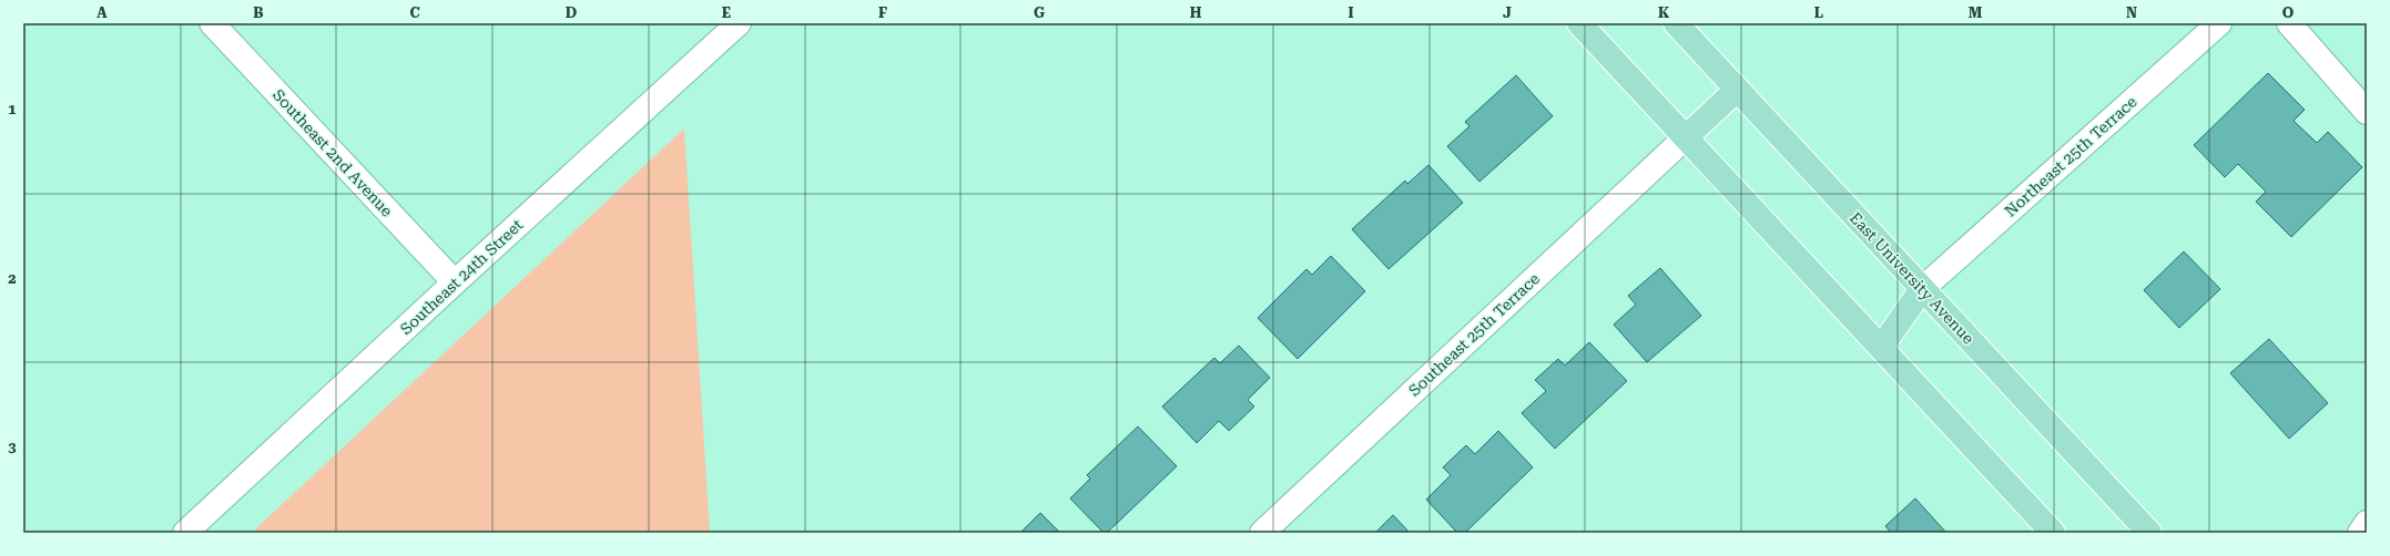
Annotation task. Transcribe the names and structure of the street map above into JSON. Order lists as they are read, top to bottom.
{
  "streets": {
    "main road": ["East University Avenue"],
    "street": [
      "Southeast 2nd Avenue",
      "Northeast 25th Terrace",
      "Southeast 24th Street",
      "Southeast 25th Terrace"
    ]
  },
  "crossings": [
    ["Southeast 2nd Avenue", "Southeast 24th Street"],
    ["Northeast 25th Terrace", "East University Avenue"]
  ],
  "grid": {
    "columns": [
      "A",
      "B",
      "C",
      "D",
      "E",
      "F",
      "G",
      "H",
      "I",
      "J",
      "K",
      "L",
      "M",
      "N",
      "O"
    ],
    "rows": ["1", "2", "3"]
  }
}
